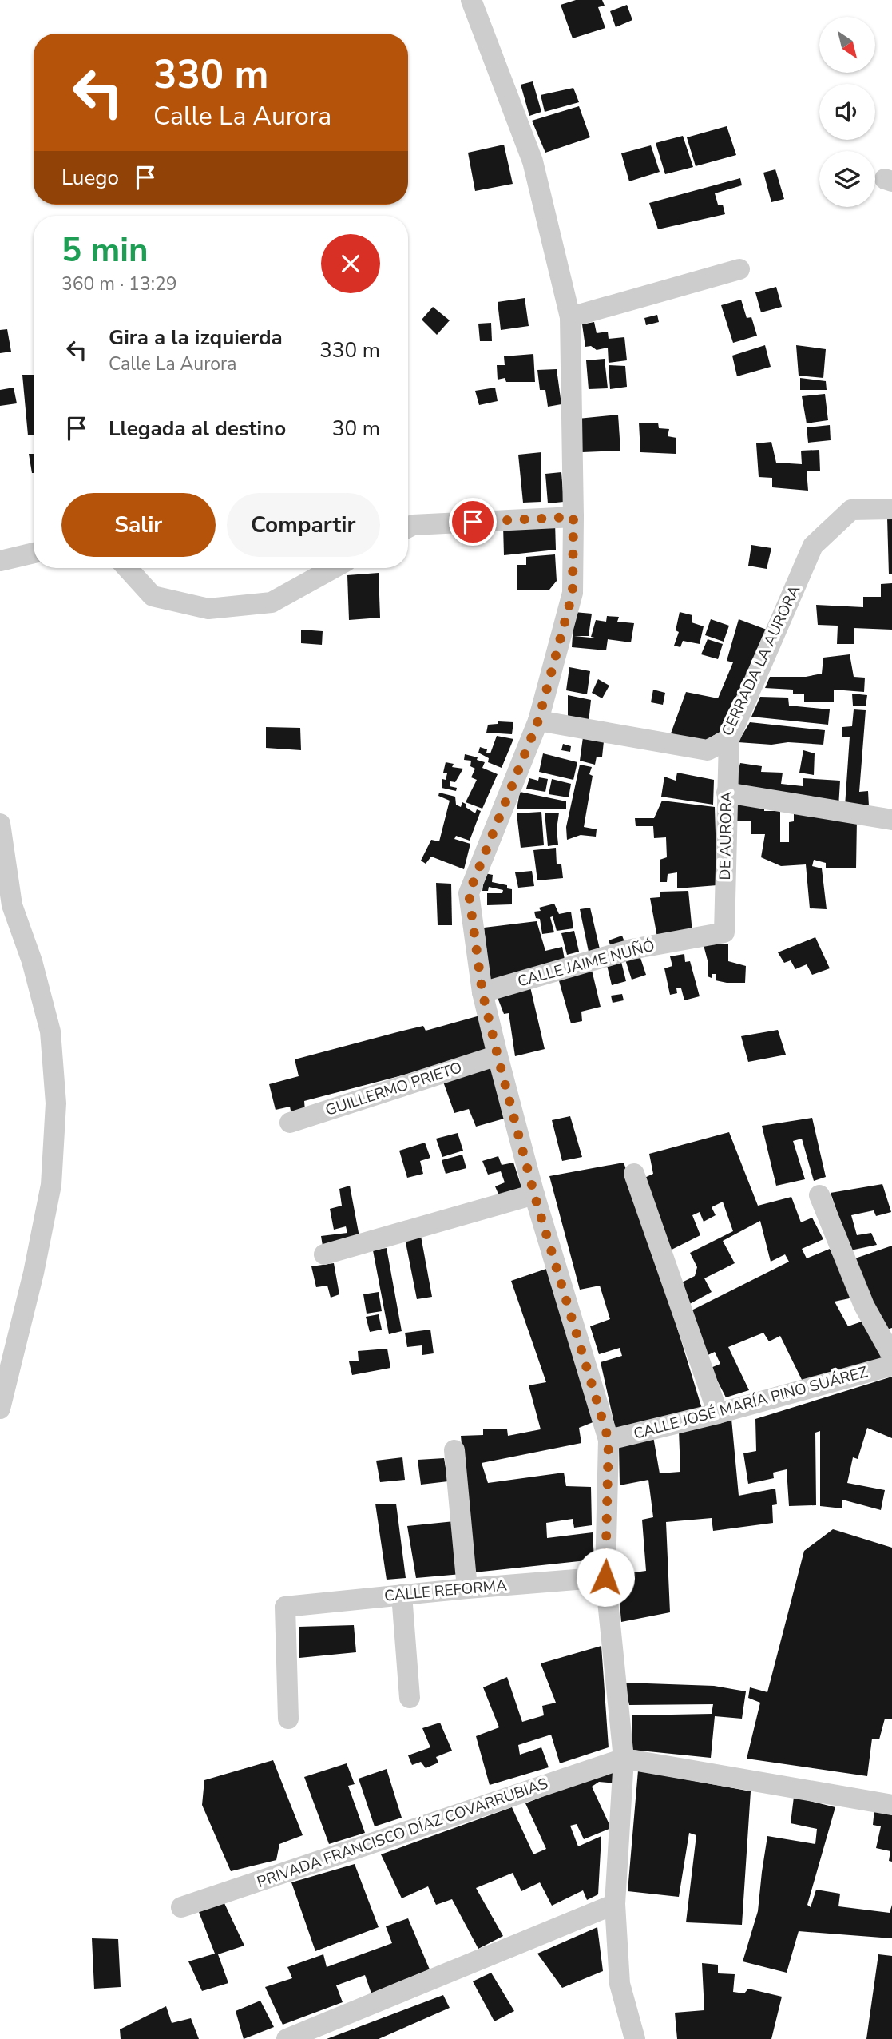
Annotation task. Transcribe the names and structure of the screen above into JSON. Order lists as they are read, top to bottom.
{
  "streets": {
    "street": [
      "CERRADA LA AURORA",
      "DE AURORA",
      "CALLE JAIME NUÑÓ",
      "GUILLERMO PRIETO",
      "CALLE JOSÉ MARÍA PINO SUÁREZ",
      "CALLE REFORMA",
      "PRIVADA FRANCISCO DÍAZ COVARRUBIAS"
    ]
  },
  "crossings": [
    ["CERRADA LA AURORA", "DE AURORA"],
    ["DE AURORA", "CALLE JAIME NUÑÓ"]
  ],
  "north": "bottom right",
  "page": {
    "turn": ["330 m", "Calle La Aurora"],
    "then": "Luego",
    "heading": ["5 min", "360 m · 13:29"],
    "list": [
      {
        "name": "Gira a la izquierda",
        "note": "Calle La Aurora",
        "value": "330 m"
      },
      {
        "name": "Llegada al destino",
        "value": "30 m"
      }
    ],
    "buttons": ["Salir", "Compartir"]
  }
}
